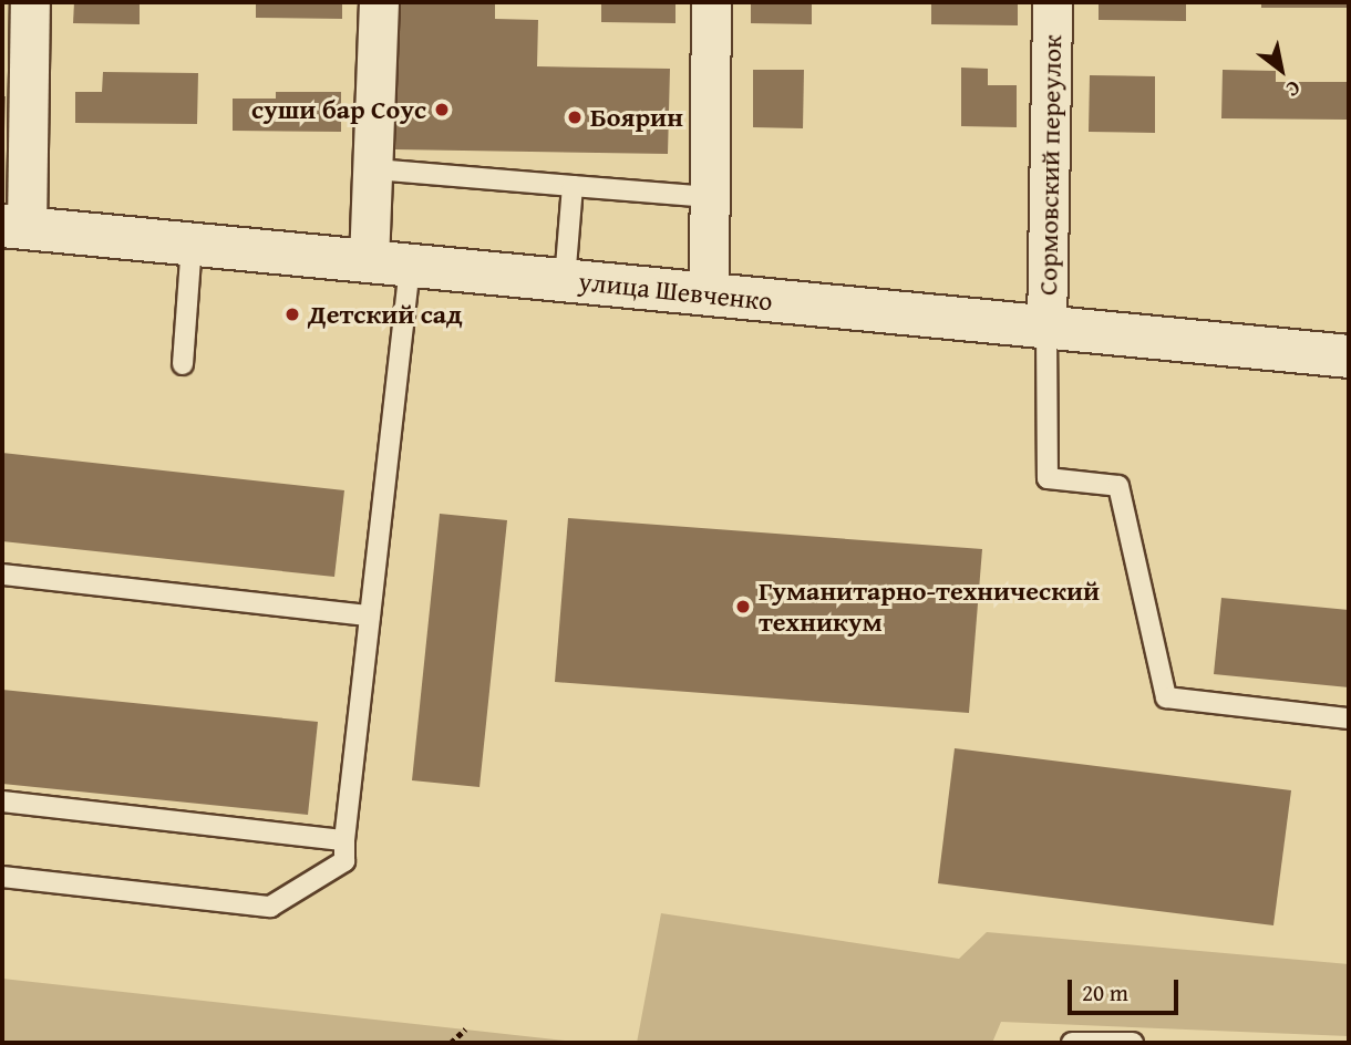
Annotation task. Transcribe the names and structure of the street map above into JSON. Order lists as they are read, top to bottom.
{
  "streets": {
    "main road": ["улица Шевченко"],
    "street": ["Сормовский переулок"]
  },
  "crossings": [
    ["Сормовский переулок", "улица Шевченко"]
  ],
  "places": [
    "суши бар Соус",
    "Боярин",
    "Детский сад",
    "Гуманитарно-технический техникум"
  ],
  "scale_bar": "20 m",
  "north": "bottom right"
}
